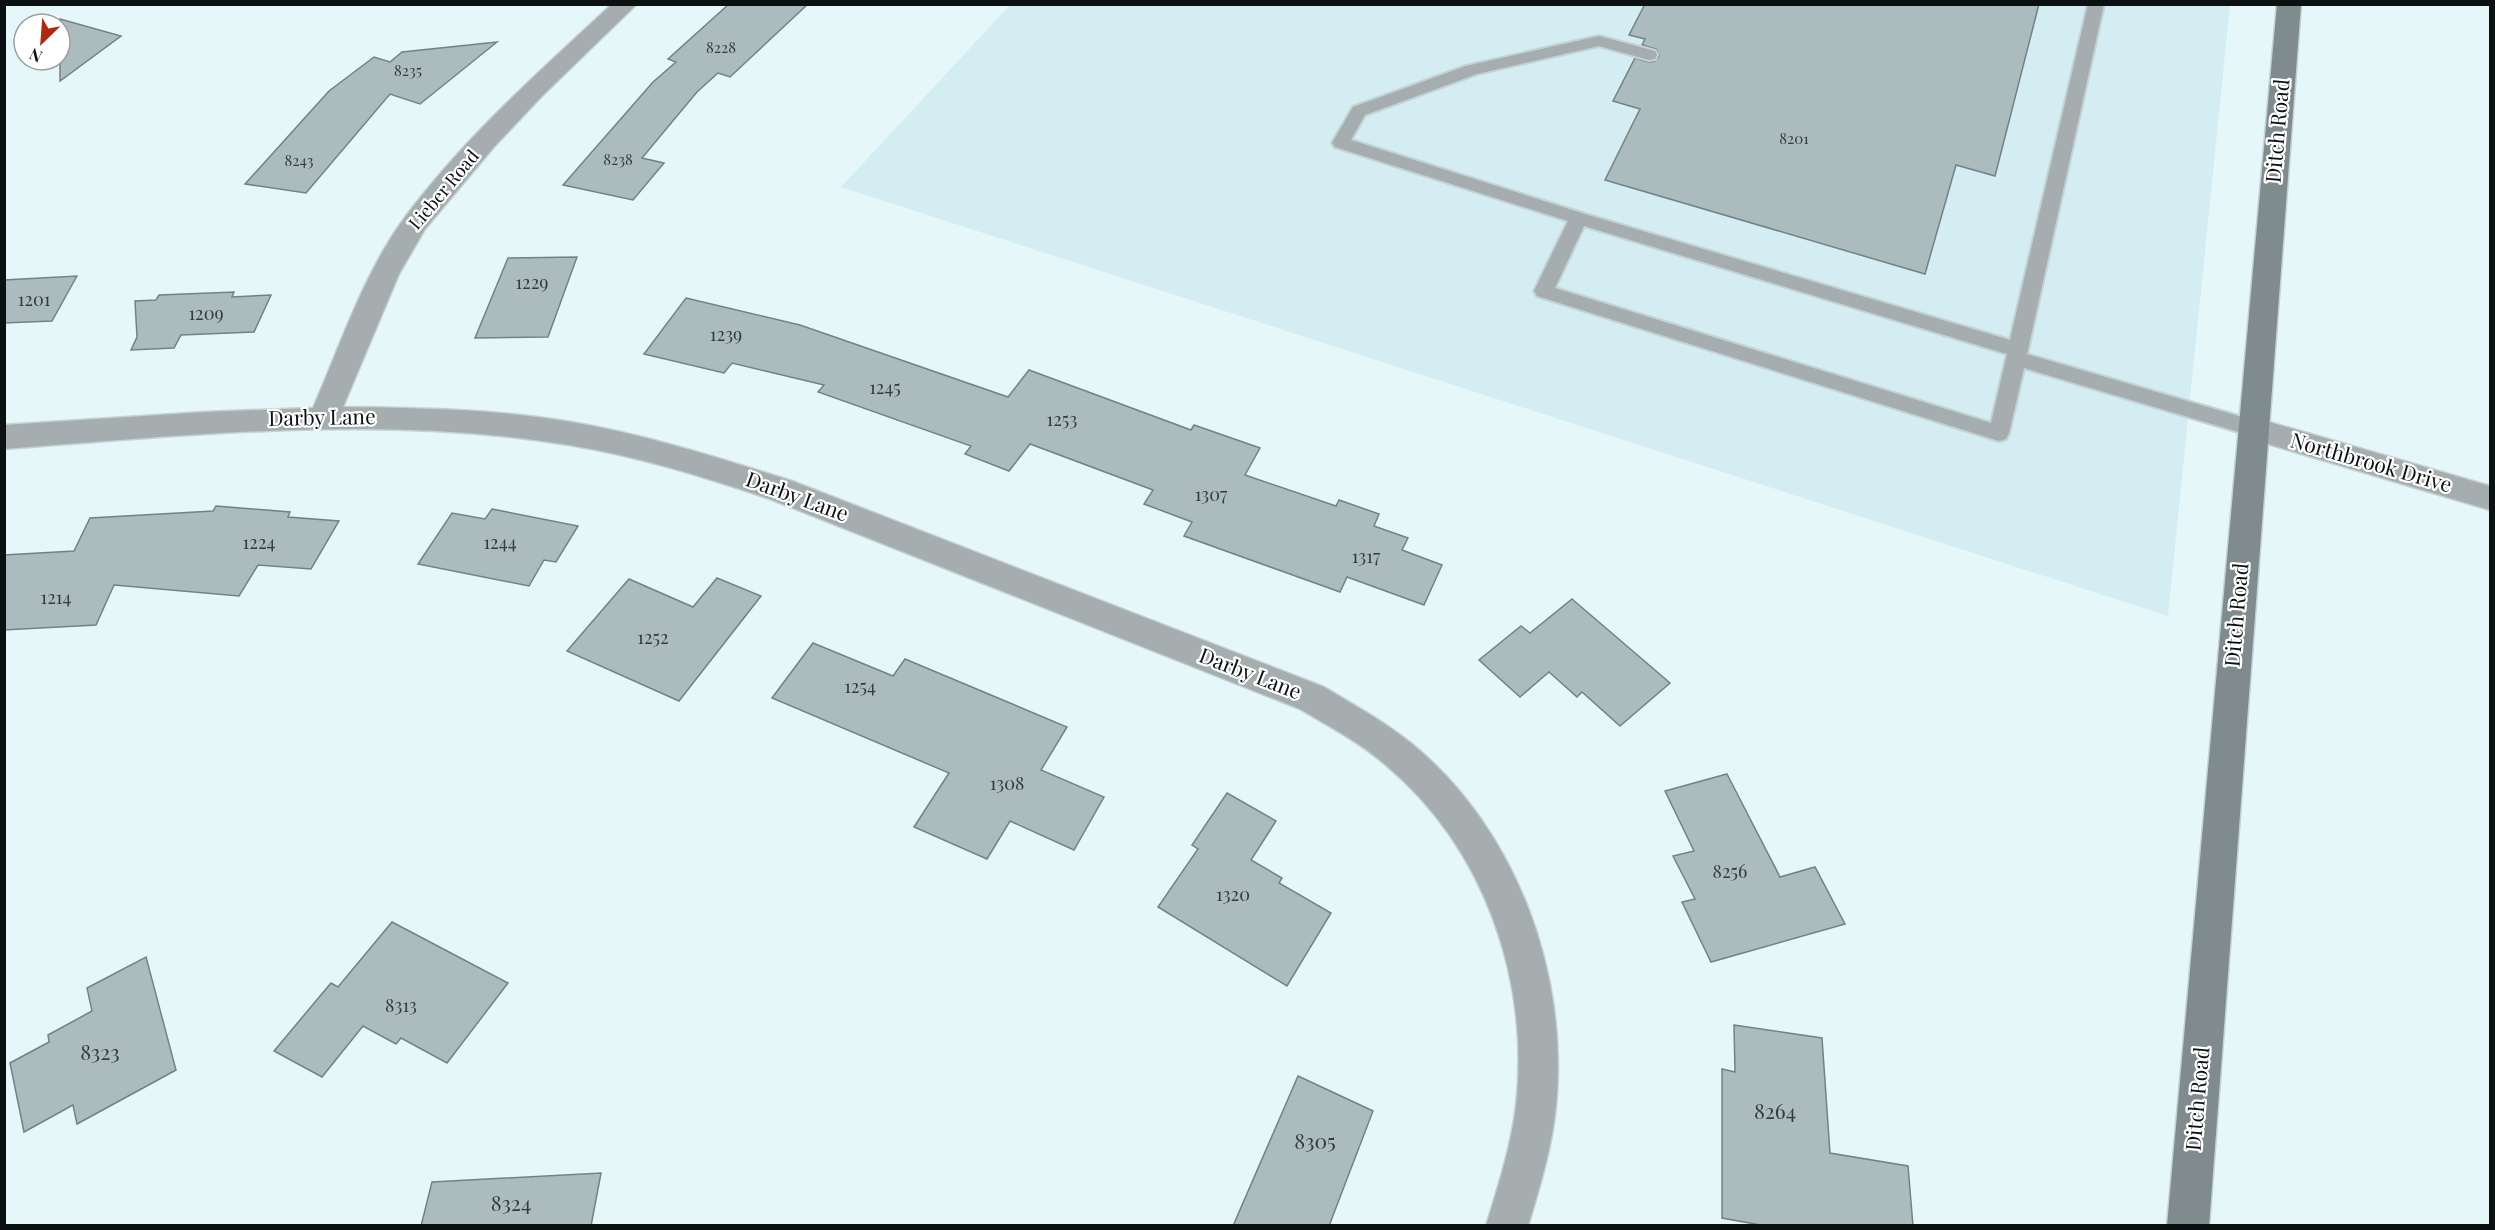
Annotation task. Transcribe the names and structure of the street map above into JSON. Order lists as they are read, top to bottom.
{
  "streets": {
    "main road": ["Ditch Road"],
    "street": ["Lieber Road", "Darby Lane", "Northbrook Drive"]
  },
  "crossings": [
    ["Ditch Road", "Northbrook Drive"],
    ["Lieber Road", "Darby Lane"]
  ],
  "house_numbers": [
    "8228",
    "8235",
    "8201",
    "8238",
    "8243",
    "1229",
    "1201",
    "1209",
    "1239",
    "1245",
    "1253",
    "1307",
    "1224",
    "1244",
    "1317",
    "1214",
    "1252",
    "1254",
    "1308",
    "8256",
    "1320",
    "8313",
    "8323",
    "8264",
    "8305",
    "8324"
  ],
  "north": "bottom left"
}
